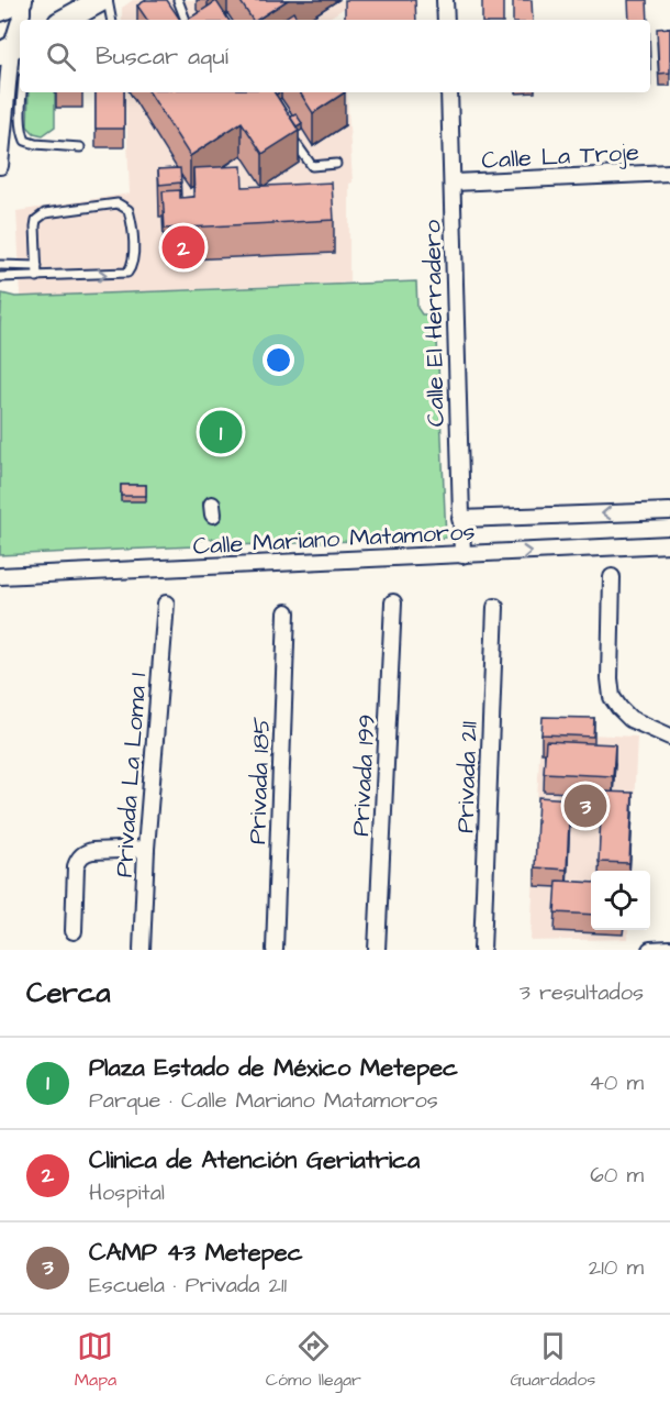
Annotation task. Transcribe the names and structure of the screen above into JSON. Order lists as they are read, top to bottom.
{
  "streets": {
    "street": [
      "Calle La Troje",
      "Calle El Herradero",
      "Calle Mariano Matamoros",
      "Privada La Loma 1",
      "Privada 199",
      "Privada 211",
      "Privada 185"
    ]
  },
  "crossings": [
    ["Calle La Troje", "Calle El Herradero"],
    ["Calle El Herradero", "Calle Mariano Matamoros"]
  ],
  "page": {
    "search": "Buscar aquí",
    "pins": ["2", "1", "3"],
    "heading": ["Cerca", "3 resultados"],
    "list": [
      {
        "mark": "1",
        "name": "Plaza Estado de México Metepec",
        "note": "Parque · Calle Mariano Matamoros",
        "value": "40 m"
      },
      {
        "mark": "2",
        "name": "Clinica de Atención Geriatrica",
        "note": "Hospital",
        "value": "60 m"
      },
      {
        "mark": "3",
        "name": "CAMP 43 Metepec",
        "note": "Escuela · Privada 211",
        "value": "210 m"
      }
    ],
    "nav": ["Mapa", "Cómo llegar", "Guardados"]
  }
}
